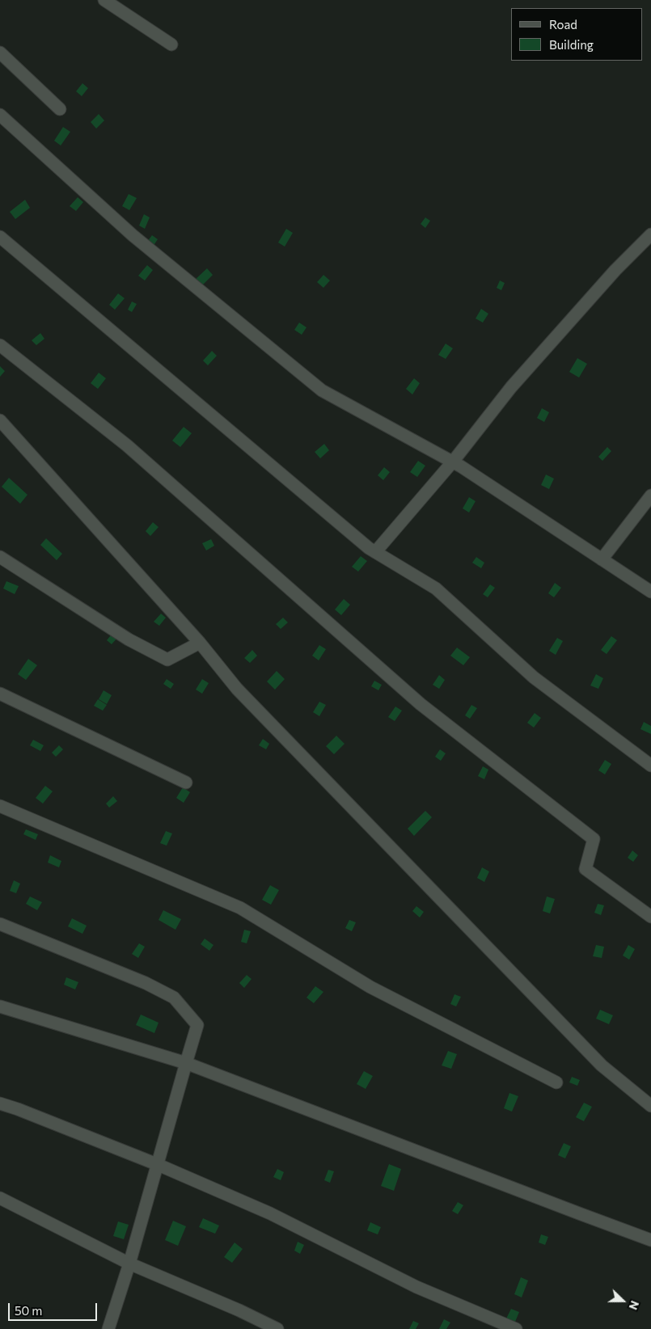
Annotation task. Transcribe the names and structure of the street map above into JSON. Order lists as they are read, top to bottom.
{
  "legend": ["Road", "Building"],
  "scale_bar": "50 m",
  "north": "right"
}
